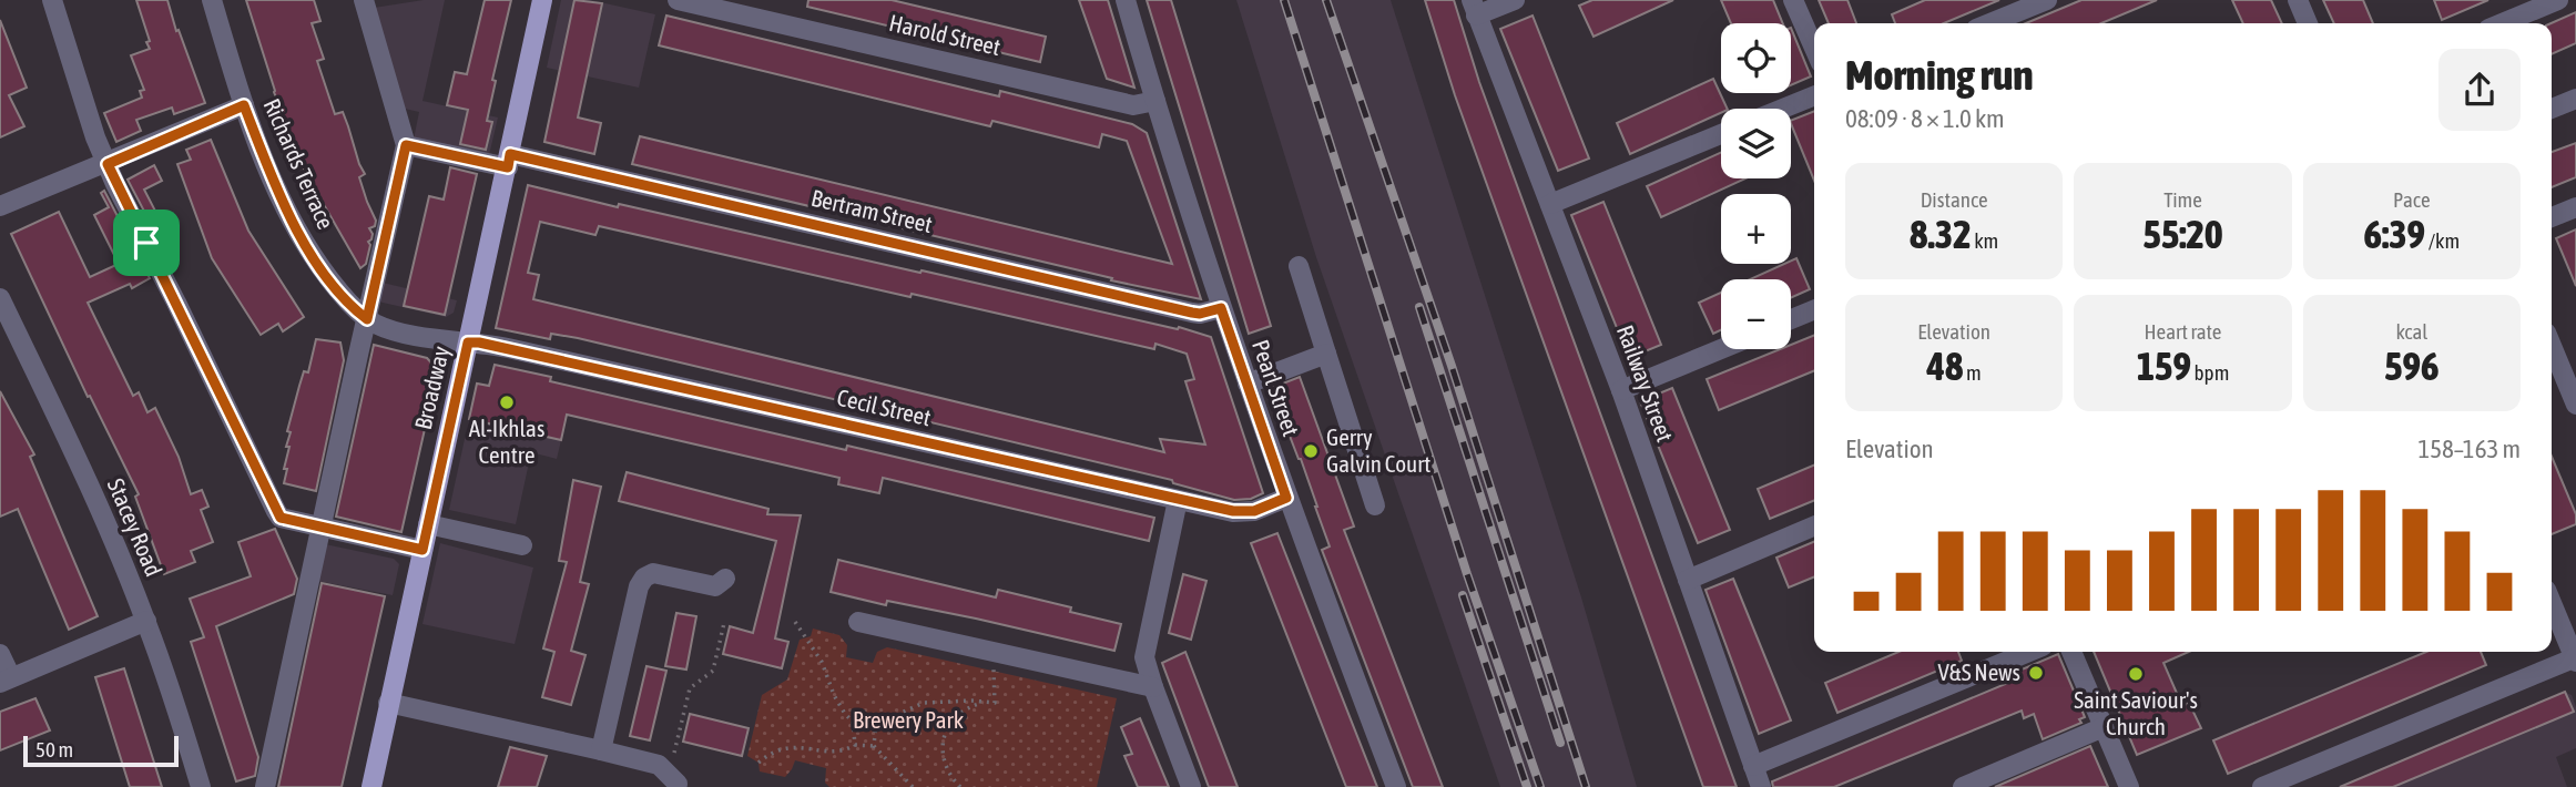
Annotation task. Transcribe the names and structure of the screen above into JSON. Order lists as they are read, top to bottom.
{
  "streets": {
    "main road": ["Broadway"],
    "street": [
      "Harold Street",
      "Richards Terrace",
      "Bertram Street",
      "Railway Street",
      "Pearl Street",
      "Cecil Street",
      "Stacey Road"
    ]
  },
  "crossings": [
    ["Harold Street", "Pearl Street"],
    ["Richards Terrace", "Broadway"],
    ["Richards Terrace", "Cecil Street"],
    ["Bertram Street", "Broadway"],
    ["Bertram Street", "Pearl Street"],
    ["Broadway", "Cecil Street"],
    ["Pearl Street", "Cecil Street"]
  ],
  "parks": ["Brewery Park"],
  "places": [
    "Al-Ikhlas Centre",
    "Gerry Galvin Court",
    "V&S News",
    "Saint Saviour's Church"
  ],
  "scale_bar": "50 m",
  "page": {
    "map_buttons": ["+", "−"],
    "heading": ["Morning run", "08:09 · 8 × 1.0 km"],
    "stats": [
      ["Distance", "8.32 km"],
      ["Time", "55:20"],
      ["Pace", "6:39 /km"],
      ["Elevation", "48 m"],
      ["Heart rate", "159 bpm"],
      ["kcal", "596"]
    ],
    "chart": ["Elevation", "158–163 m"],
    "scale": "50 m"
  }
}
